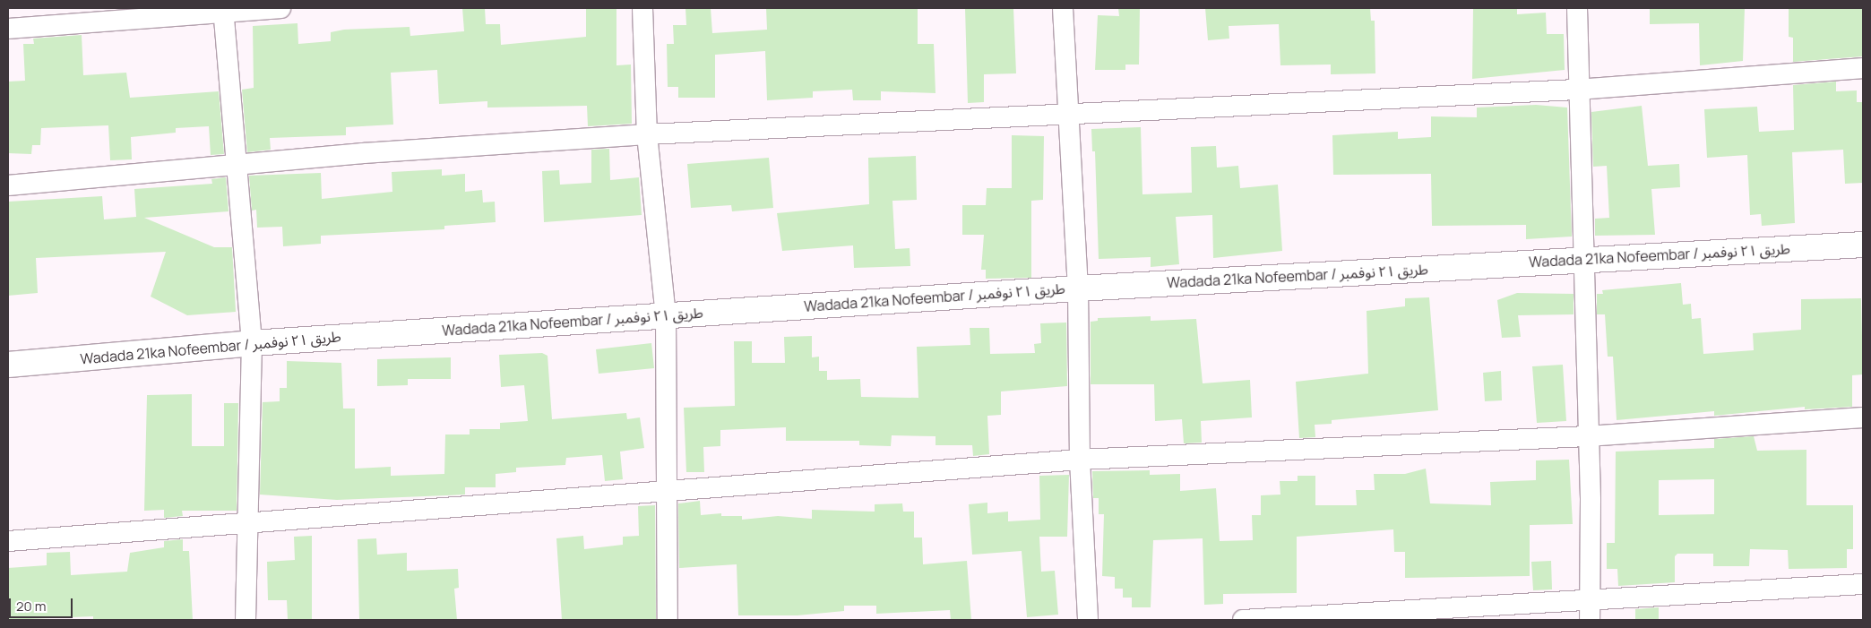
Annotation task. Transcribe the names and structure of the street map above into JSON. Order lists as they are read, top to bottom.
{
  "streets": {
    "street": ["Wadada 21ka Nofeembar / طريق ٢١ نوفمبر"]
  },
  "scale_bar": "20 m"
}
